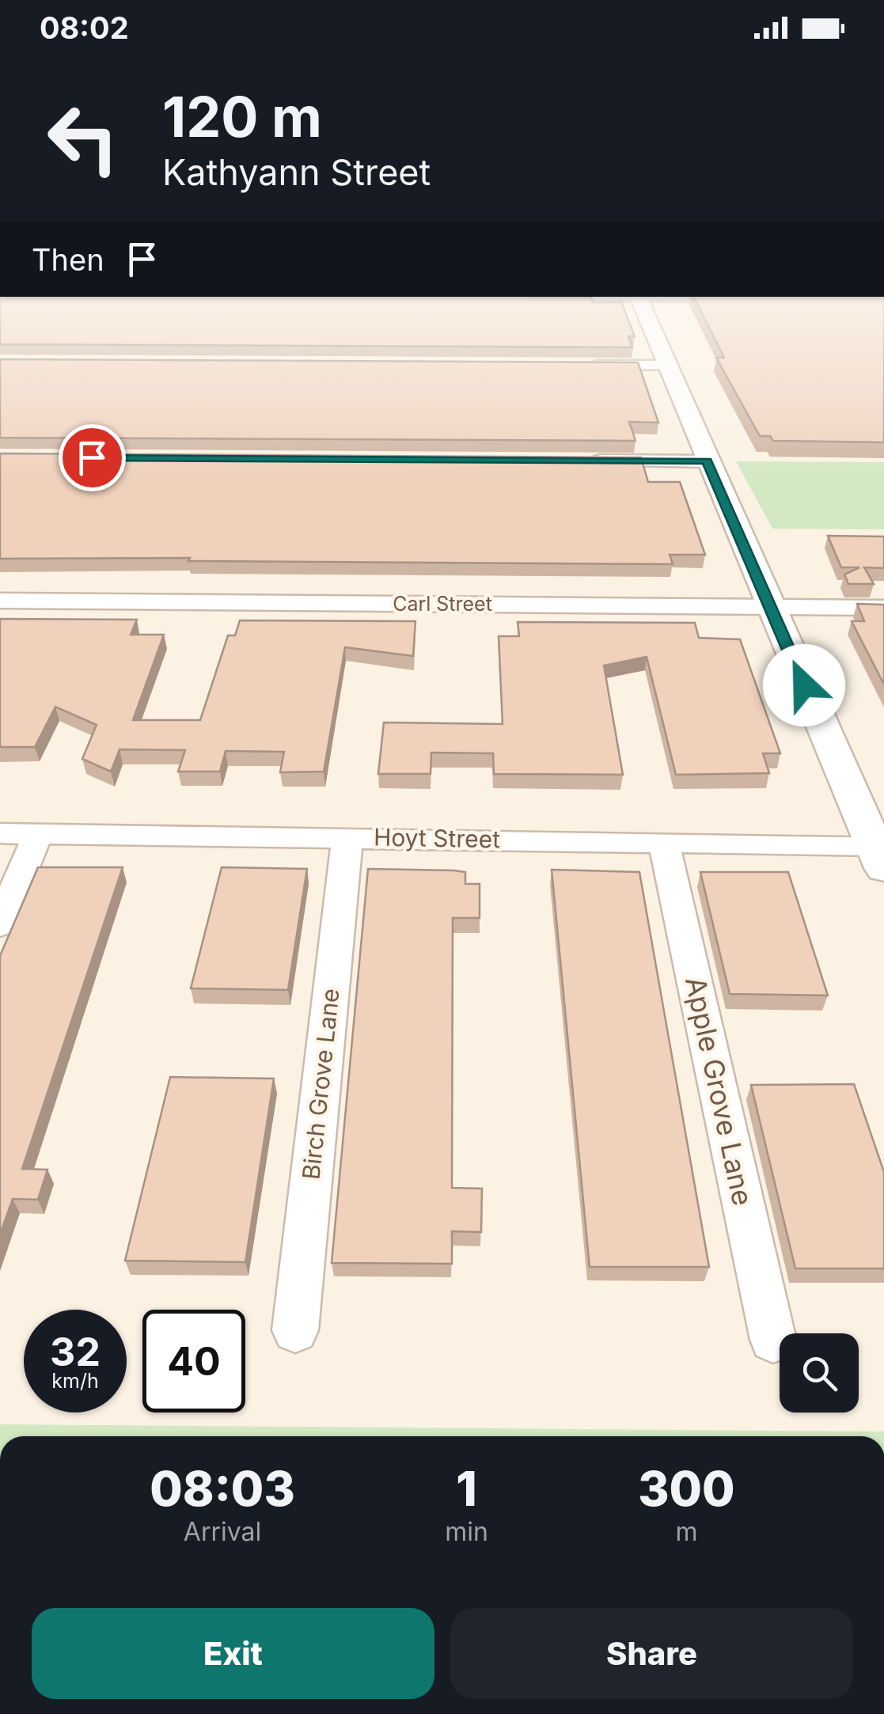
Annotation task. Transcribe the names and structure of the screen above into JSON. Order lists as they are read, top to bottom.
{
  "streets": {
    "street": [
      "Carl Street",
      "Hoyt Street",
      "Birch Grove Lane",
      "Apple Grove Lane"
    ]
  },
  "crossings": [
    ["Hoyt Street", "Birch Grove Lane"],
    ["Hoyt Street", "Apple Grove Lane"]
  ],
  "page": {
    "status": "08:02",
    "turn": ["120 m", "Kathyann Street"],
    "then": "Then",
    "speed": "32 km/h",
    "limit": "40",
    "eta": [
      "08:03",
      "Arrival",
      "1",
      "min",
      "300",
      "m"
    ],
    "buttons": ["Exit", "Share"]
  }
}
